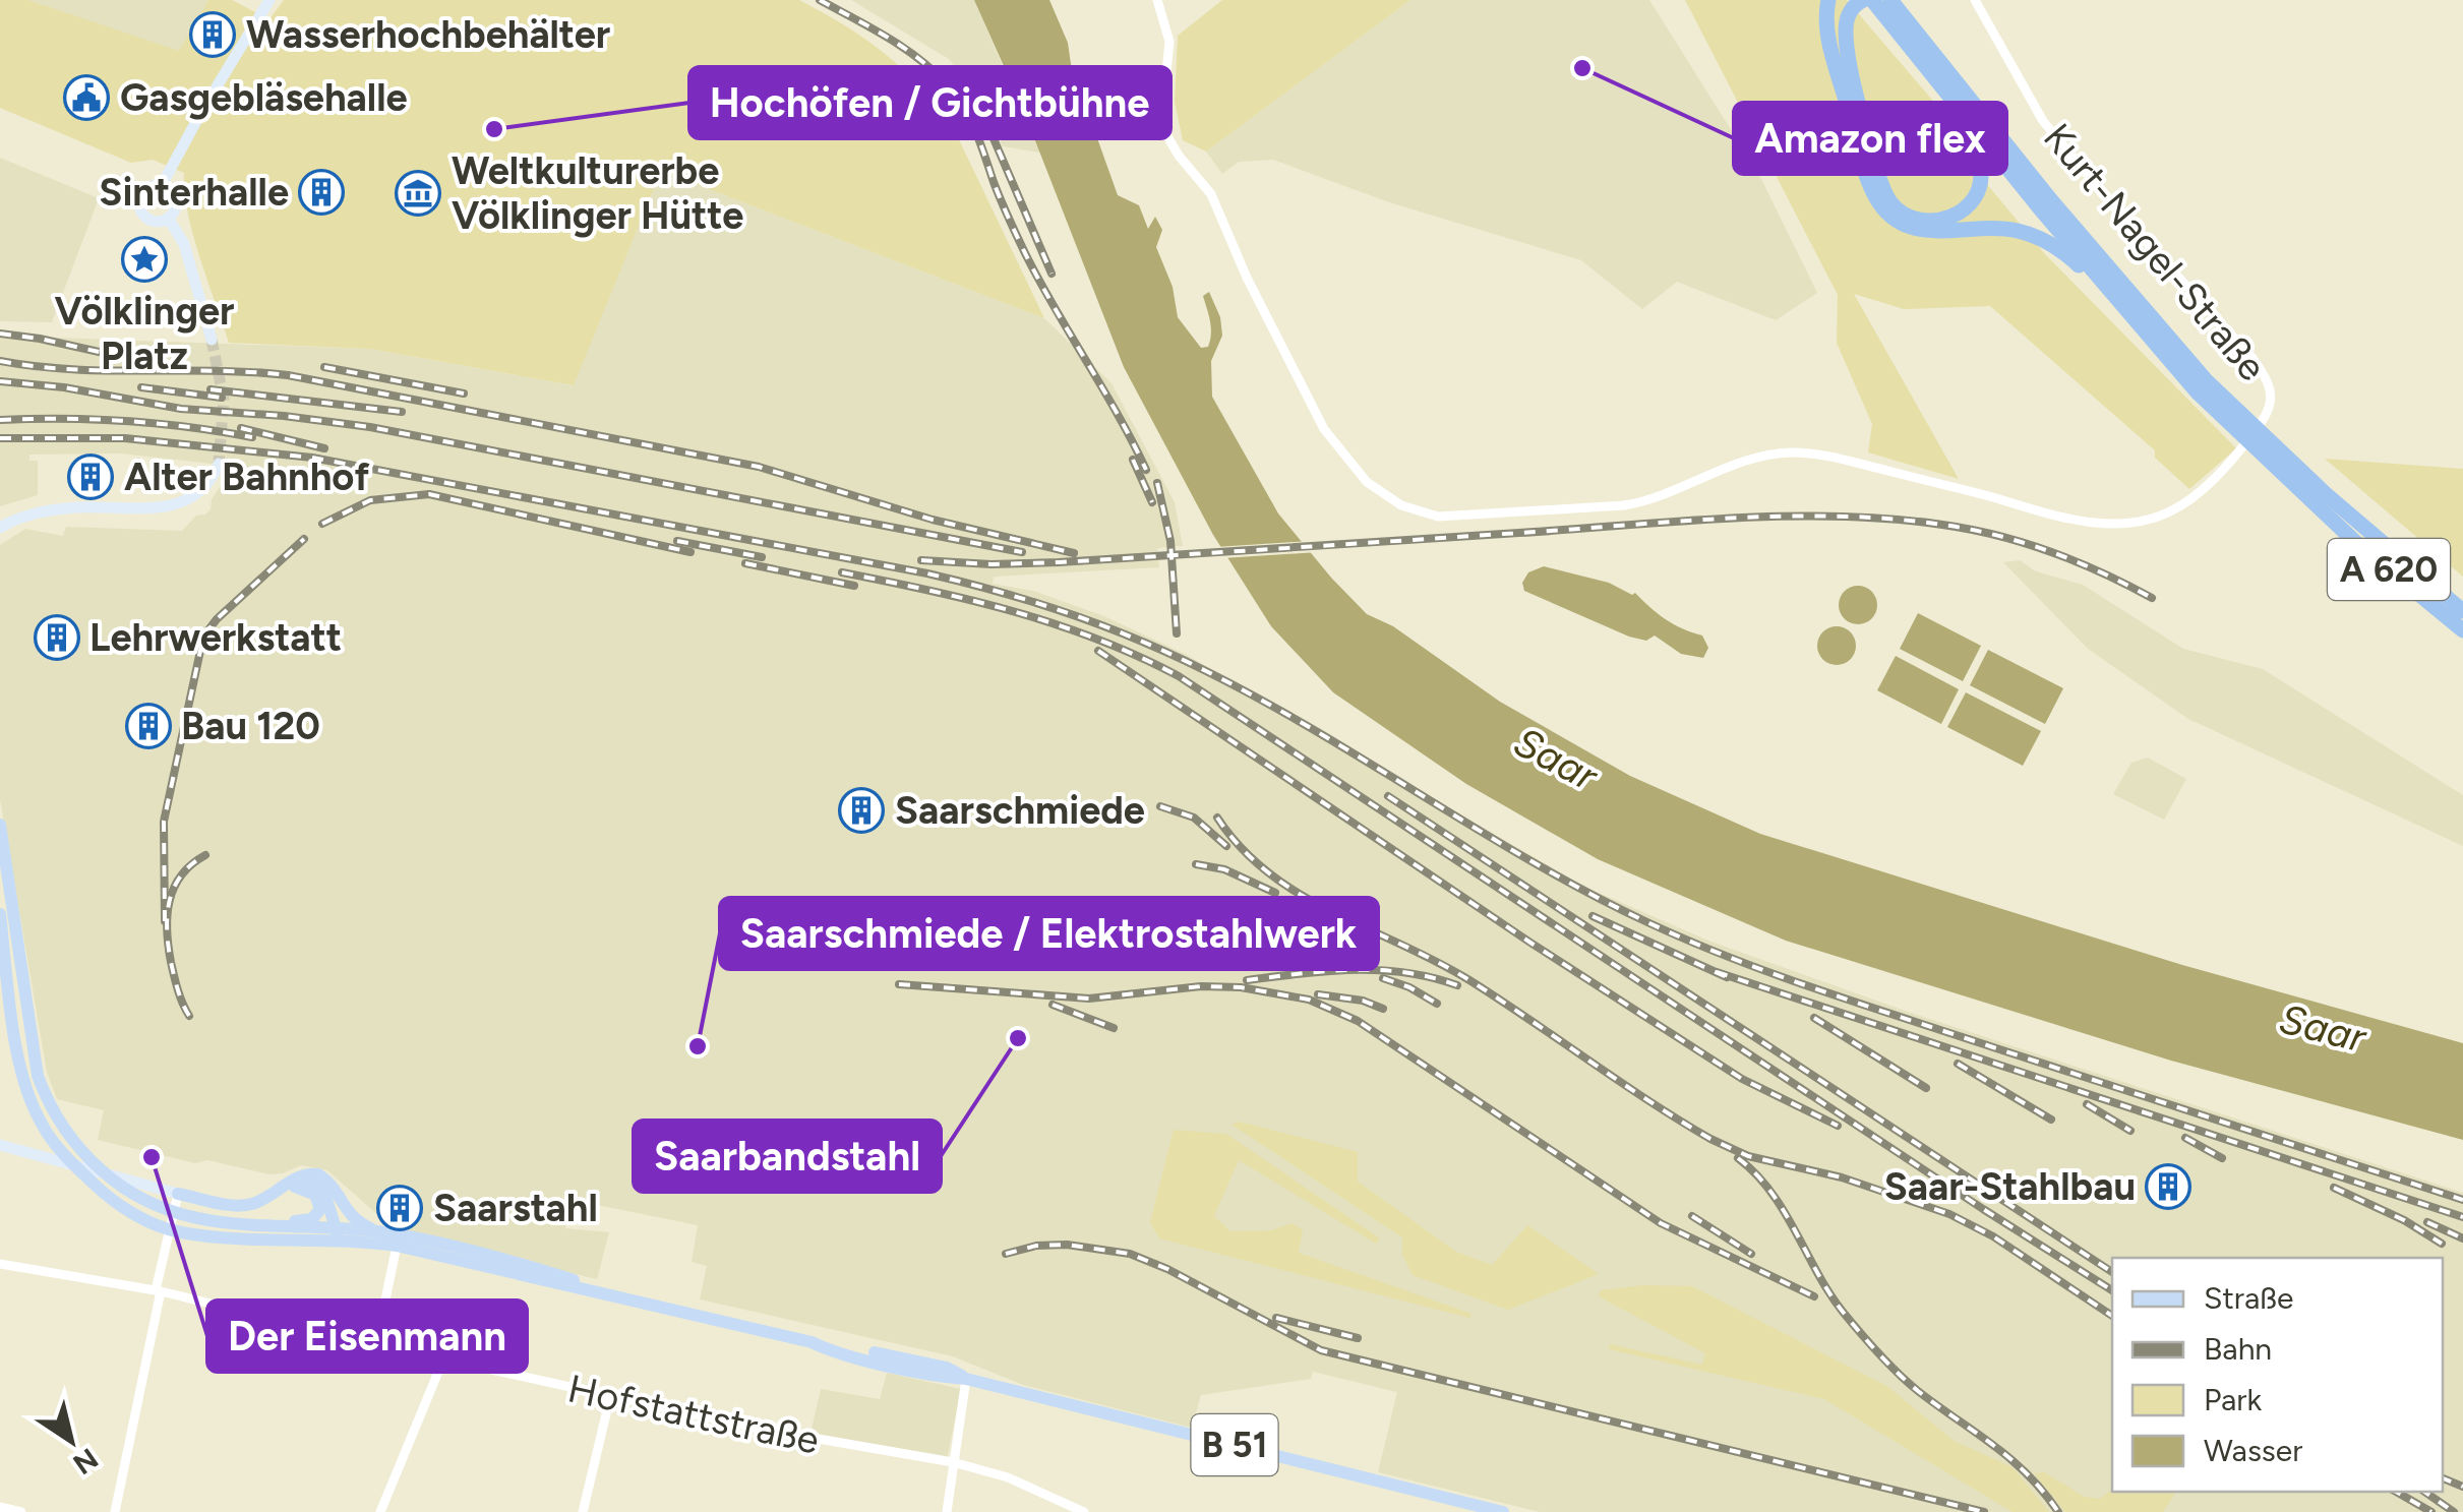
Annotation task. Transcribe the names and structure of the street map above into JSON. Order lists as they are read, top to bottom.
{
  "streets": {
    "highway": ["A 620"],
    "main road": ["B 51"],
    "street": ["Kurt-Nagel-Straße", "Hofstattstraße"]
  },
  "water": ["Saar"],
  "places": {
    "building": [
      "Wasserhochbehälter",
      "Sinterhalle",
      "Alter Bahnhof",
      "Lehrwerkstatt",
      "Bau 120",
      "Saarschmiede",
      "Saar-Stahlbau",
      "Saarstahl"
    ],
    "other": [
      "Amazon flex",
      "Hochöfen / Gichtbühne",
      "Saarbandstahl",
      "Saarschmiede / Elektrostahlwerk",
      "Der Eisenmann"
    ],
    "public building": ["Gasgebläsehalle"],
    "museum": ["Weltkulturerbe Völklinger Hütte"],
    "place": ["Völklinger Platz"]
  },
  "legend": [
    "Straße",
    "Bahn",
    "Park",
    "Wasser"
  ],
  "north": "bottom right"
}
